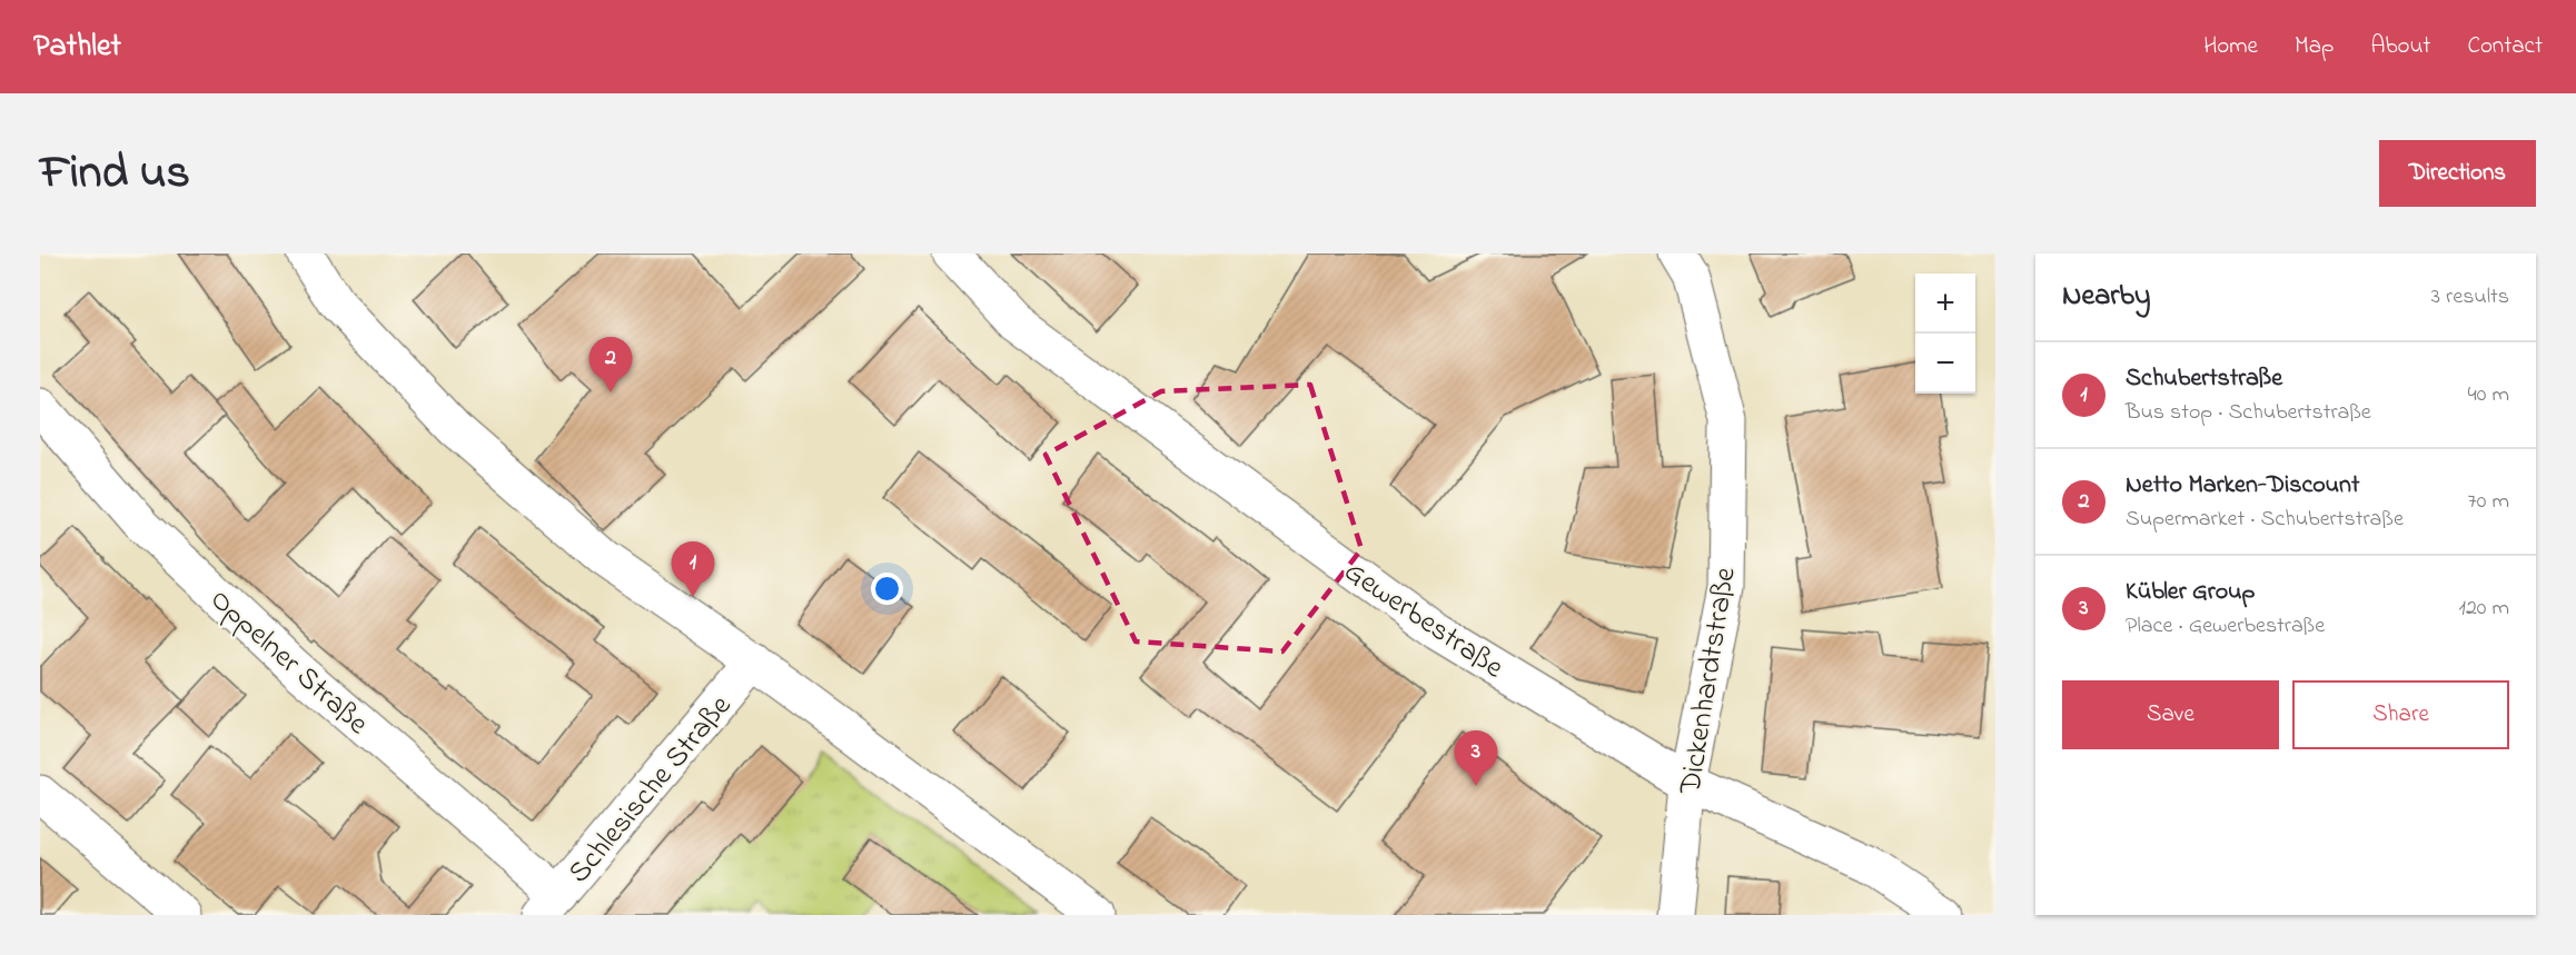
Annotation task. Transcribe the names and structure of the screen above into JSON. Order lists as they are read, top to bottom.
{
  "streets": {
    "street": [
      "Gewerbestraße",
      "Oppelner Straße",
      "Dickenhardtstraße",
      "Schlesische Straße"
    ]
  },
  "crossings": [
    ["Gewerbestraße", "Dickenhardtstraße"],
    ["Oppelner Straße", "Schlesische Straße"]
  ],
  "page": {
    "header": "Pathlet",
    "nav": [
      "Home",
      "Map",
      "About",
      "Contact"
    ],
    "title": "Find us",
    "buttons": [
      "Directions",
      ["Save", "Share"]
    ],
    "heading": ["Nearby", "3 results"],
    "map_buttons": ["+", "−"],
    "pins": ["2", "1", "3"],
    "list": [
      {
        "mark": "1",
        "name": "Schubertstraße",
        "note": "Bus stop · Schubertstraße",
        "value": "40 m"
      },
      {
        "mark": "2",
        "name": "Netto Marken-Discount",
        "note": "Supermarket · Schubertstraße",
        "value": "70 m"
      },
      {
        "mark": "3",
        "name": "Kübler Group",
        "note": "Place · Gewerbestraße",
        "value": "120 m"
      }
    ]
  }
}
